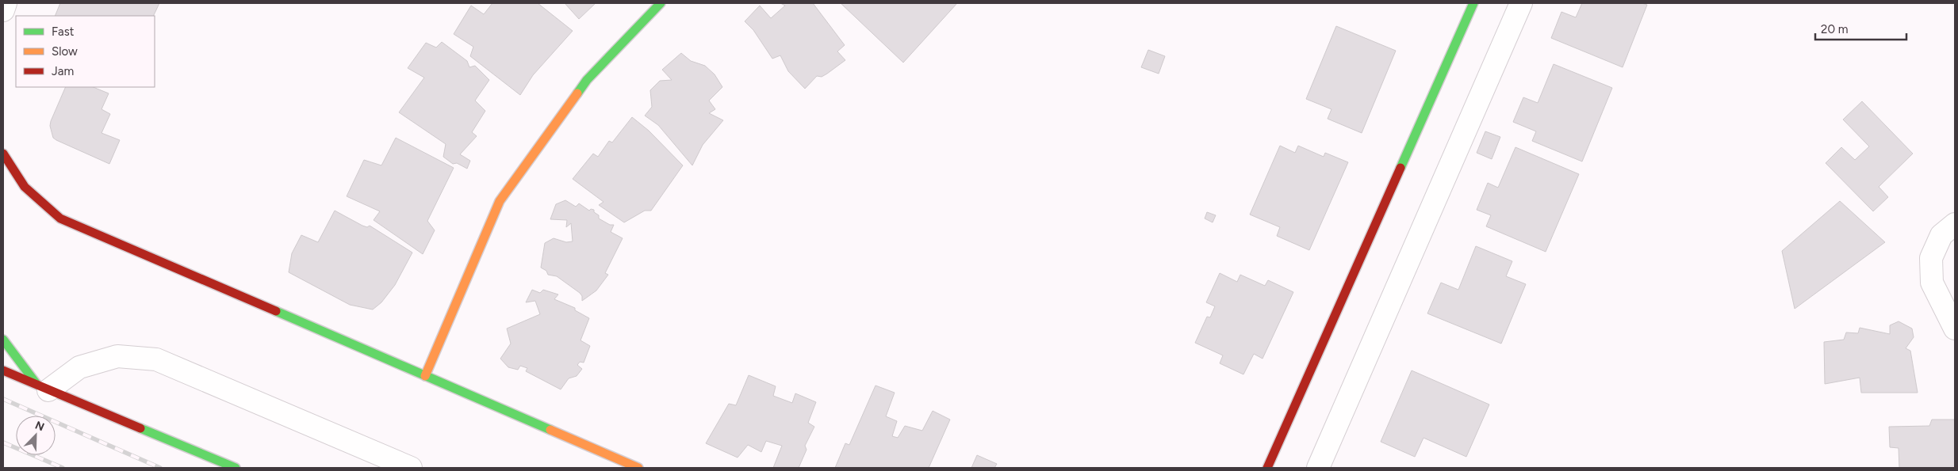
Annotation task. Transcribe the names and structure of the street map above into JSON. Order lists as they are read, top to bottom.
{
  "legend": ["Fast", "Slow", "Jam"],
  "scale_bar": "20 m",
  "north": "top right"
}
